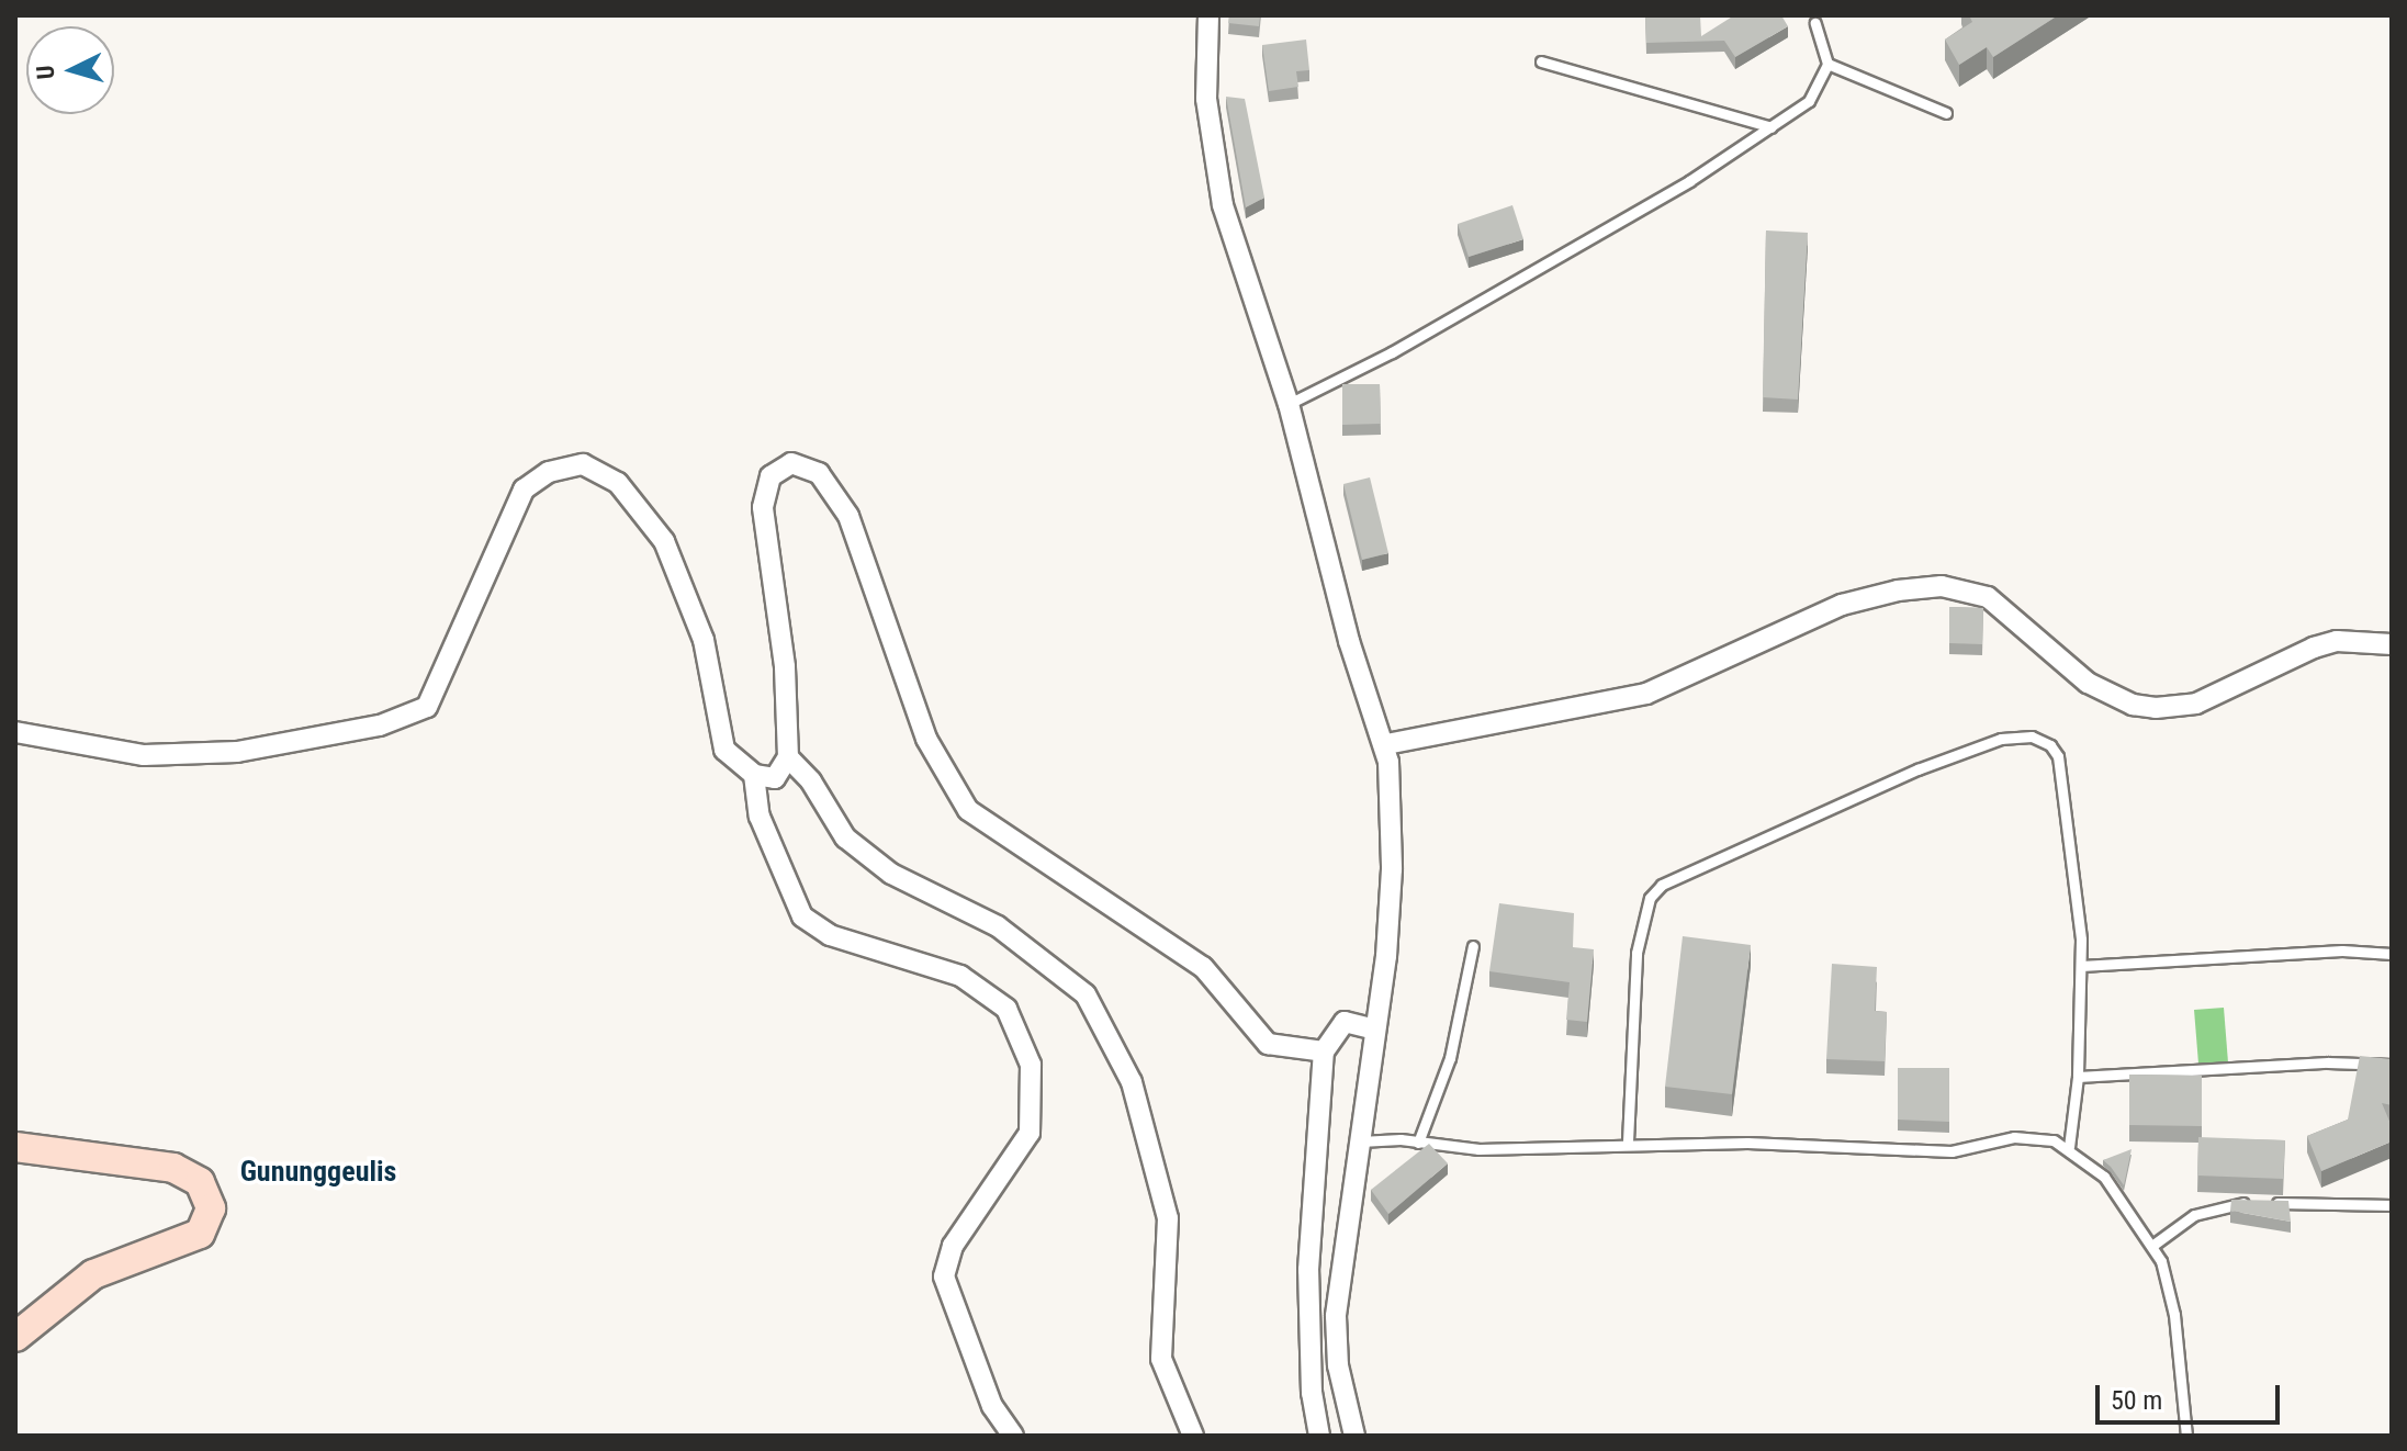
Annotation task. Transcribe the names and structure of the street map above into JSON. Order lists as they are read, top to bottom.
{
  "districts": ["Gununggeulis"],
  "scale_bar": "50 m",
  "north": "left"
}
